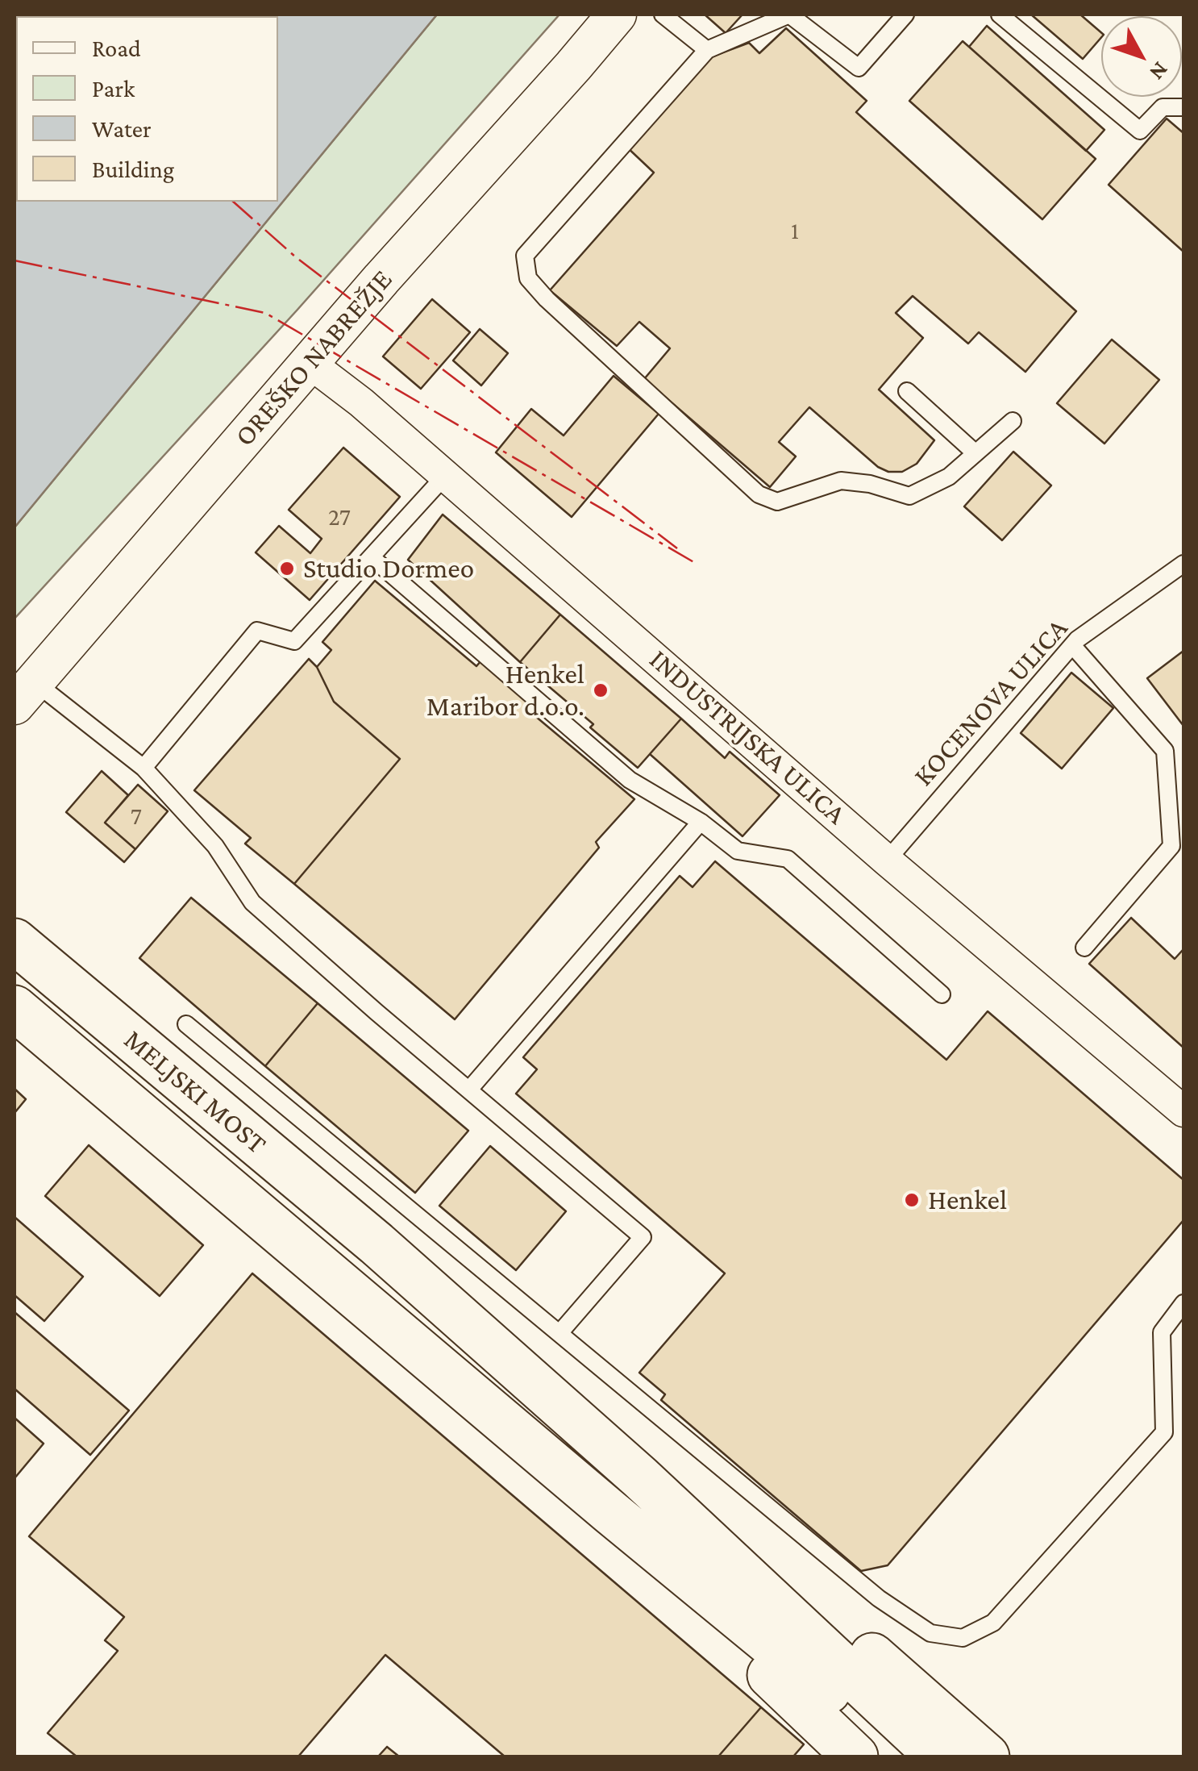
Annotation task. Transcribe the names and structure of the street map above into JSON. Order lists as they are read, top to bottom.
{
  "streets": {
    "highway": ["MELJSKI MOST"],
    "street": ["OREŠKO NABREŽJE", "INDUSTRIJSKA ULICA"],
    "lane": ["KOCENOVA ULICA"]
  },
  "crossings": [
    ["OREŠKO NABREŽJE", "INDUSTRIJSKA ULICA"],
    ["KOCENOVA ULICA", "INDUSTRIJSKA ULICA"]
  ],
  "places": ["Studio Dormeo", "Henkel Maribor d.o.o.", "Henkel"],
  "house_numbers": ["1", "27", "7"],
  "legend": [
    "Road",
    "Park",
    "Water",
    "Building"
  ],
  "north": "bottom right"
}
